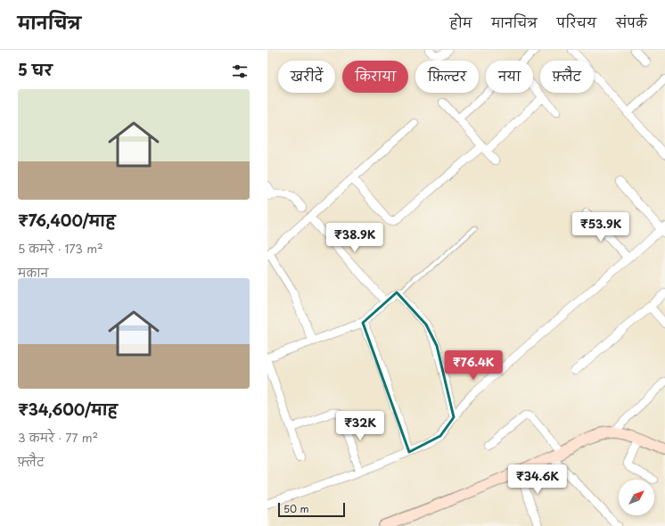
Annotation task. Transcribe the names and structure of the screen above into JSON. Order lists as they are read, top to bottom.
{
  "scale_bar": "50 m",
  "north": "top right",
  "page": {
    "header": "मानचित्र",
    "nav": [
      "होम",
      "मानचित्र",
      "परिचय",
      "संपर्क"
    ],
    "heading": "5 घर",
    "chip": [
      "खरीदें",
      "किराया",
      "फ़िल्टर",
      "नया",
      "फ़्लैट"
    ],
    "list": [
      {
        "name": "₹76,400/माह",
        "note": "5 कमरे · 173 m² · मकान"
      },
      {
        "name": "₹34,600/माह",
        "note": "3 कमरे · 77 m² · फ़्लैट"
      }
    ],
    "price": [
      "₹53.9K",
      "₹38.9K",
      "₹76.4K",
      "₹32K",
      "₹34.6K"
    ],
    "scale": "50 m"
  }
}
